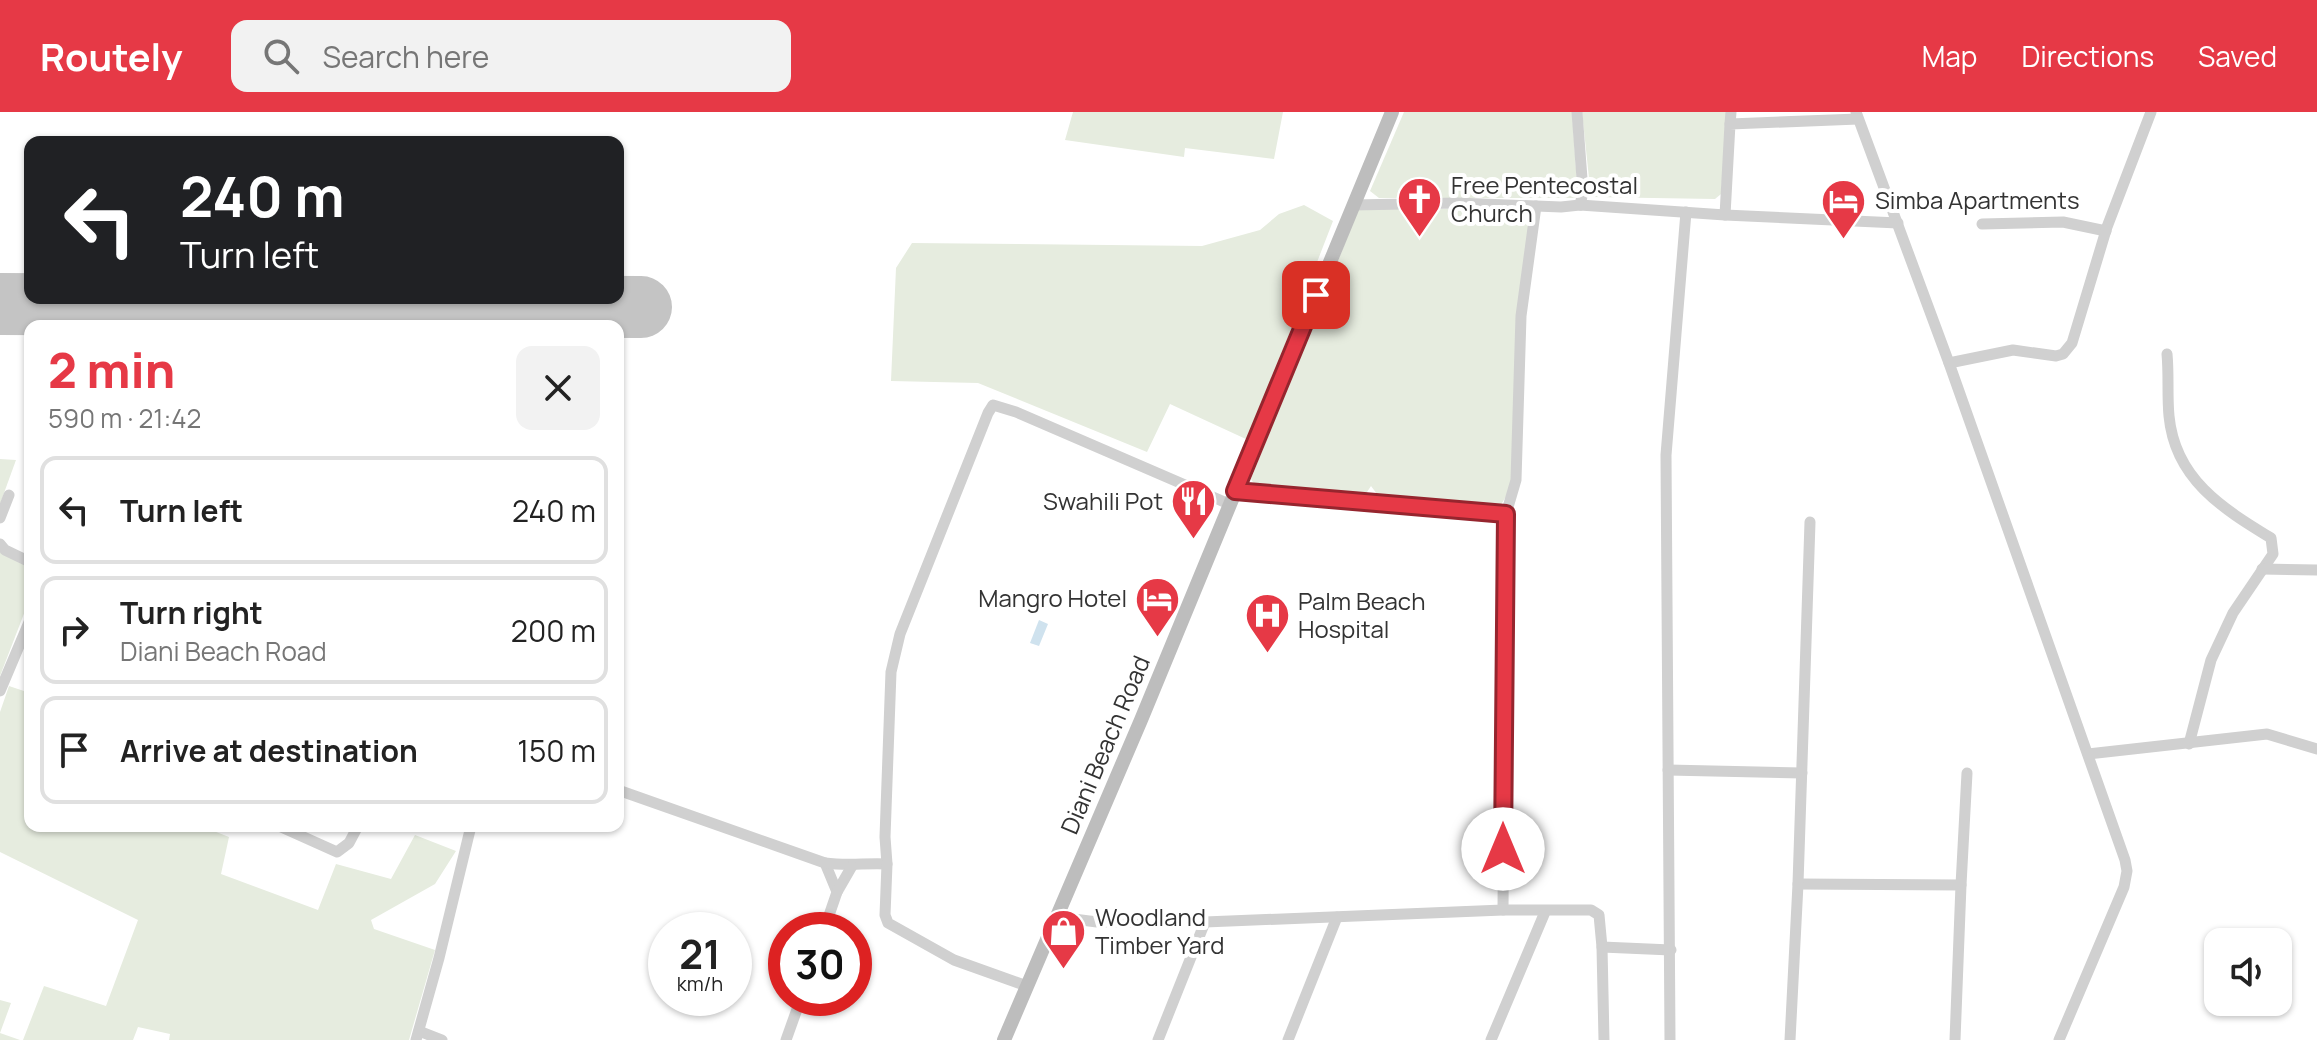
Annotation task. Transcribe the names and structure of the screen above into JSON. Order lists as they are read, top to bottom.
{
  "streets": {
    "main road": ["Diani Beach Road"]
  },
  "places": {
    "church": ["Free Pentecostal Church"],
    "hotel": ["Simba Apartments", "Mangro Hotel"],
    "restaurant": ["Swahili Pot"],
    "hospital": ["Palm Beach Hospital"],
    "shop": ["Woodland Timber Yard"]
  },
  "page": {
    "header": "Routely",
    "search": "Search here",
    "nav": ["Map", "Directions", "Saved"],
    "turn": ["240 m", "Turn left"],
    "heading": ["2 min", "590 m · 21:42"],
    "list": [
      {
        "name": "Turn left",
        "value": "240 m"
      },
      {
        "name": "Turn right",
        "note": "Diani Beach Road",
        "value": "200 m"
      },
      {
        "name": "Arrive at destination",
        "value": "150 m"
      }
    ],
    "speed": "21 km/h",
    "limit": "30"
  }
}
